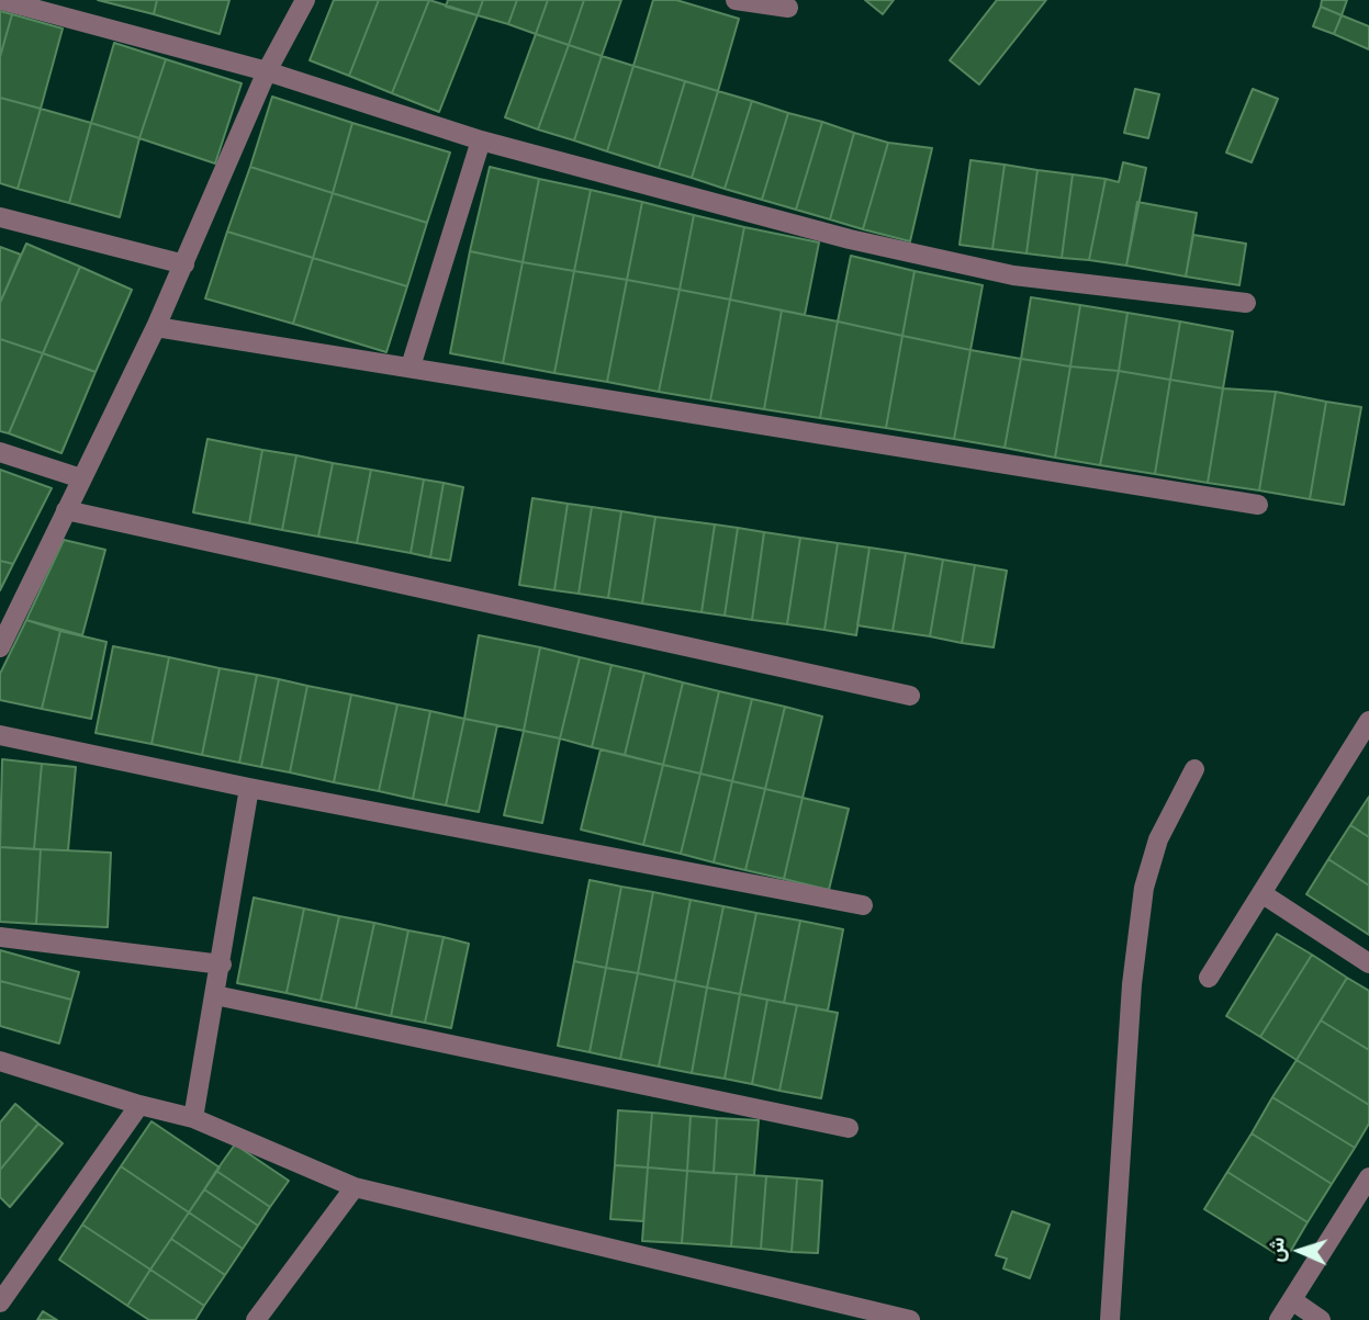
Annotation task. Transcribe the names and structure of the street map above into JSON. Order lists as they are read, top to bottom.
{
  "north": "left"
}
